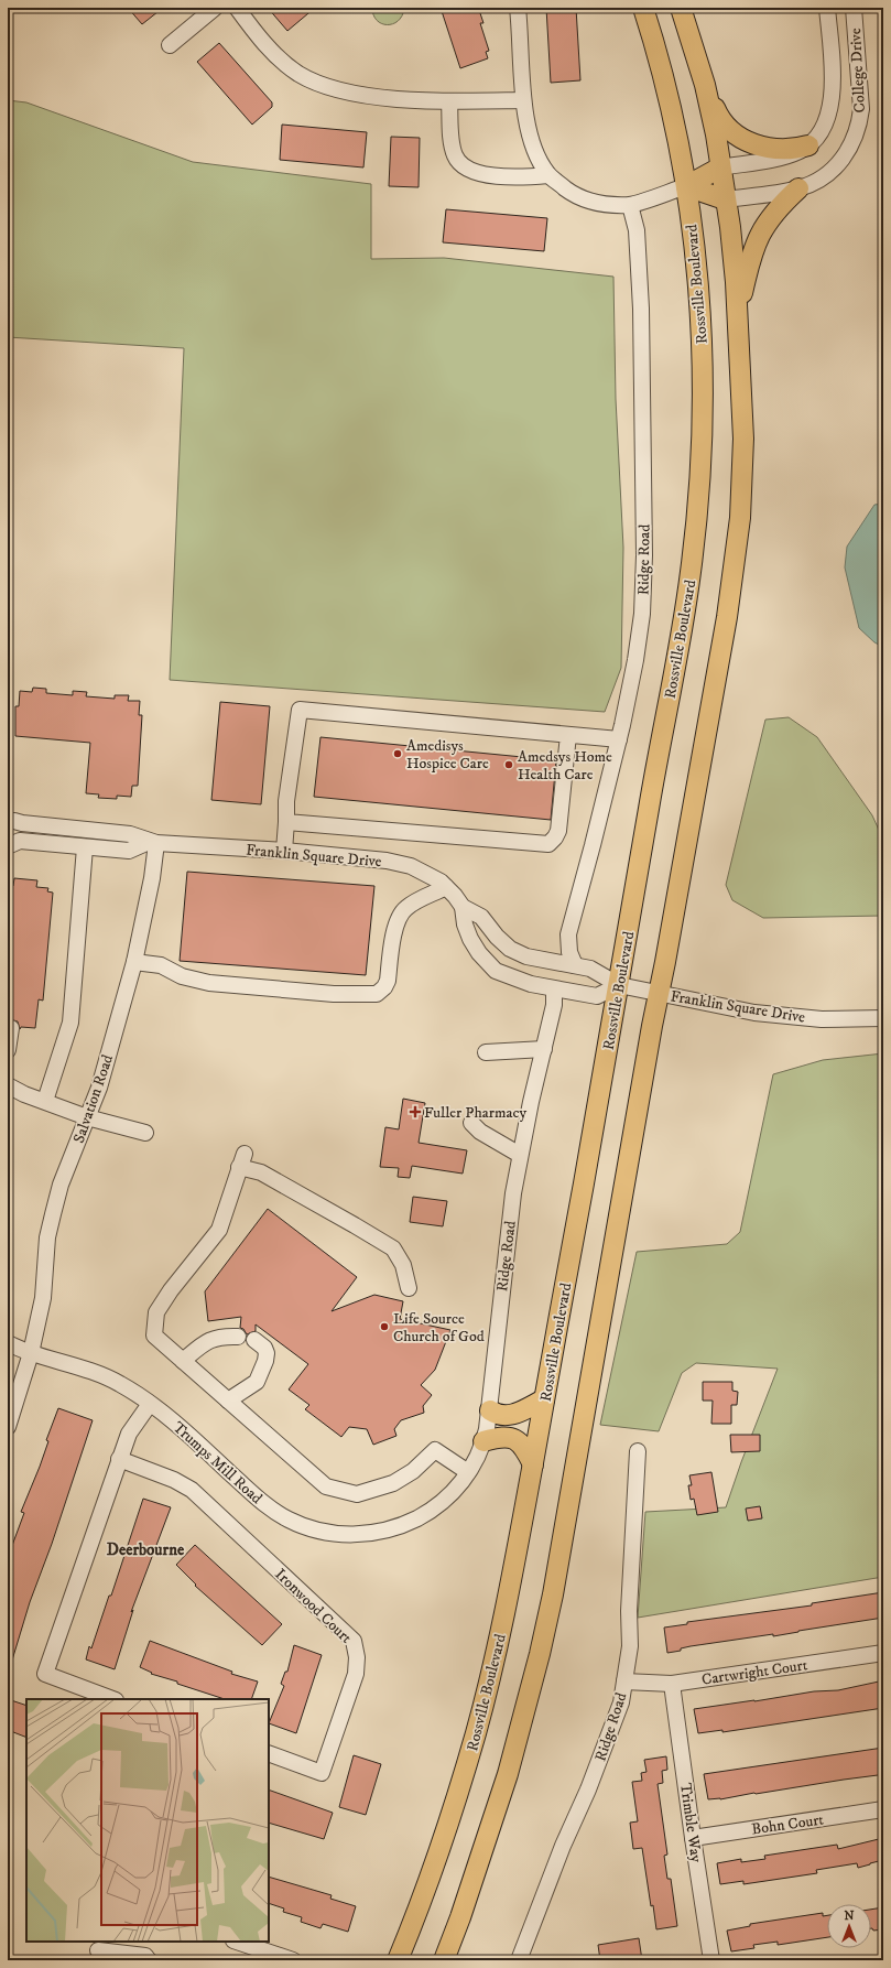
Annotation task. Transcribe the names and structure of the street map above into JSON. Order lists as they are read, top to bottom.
{
  "streets": {
    "main road": ["Rossville Boulevard"],
    "street": [
      "College Drive",
      "Ridge Road",
      "Franklin Square Drive",
      "Salvation Road",
      "Trumps Mill Road",
      "Ironwood Court",
      "Cartwright Court",
      "Trimble Way",
      "Bohn Court"
    ]
  },
  "crossings": [
    ["Rossville Boulevard", "Franklin Square Drive"],
    ["Ridge Road", "Franklin Square Drive"],
    ["Ridge Road", "Trumps Mill Road"],
    ["Ridge Road", "Cartwright Court"],
    ["Franklin Square Drive", "Salvation Road"],
    ["Salvation Road", "Trumps Mill Road"],
    ["Cartwright Court", "Trimble Way"],
    ["Trimble Way", "Bohn Court"]
  ],
  "districts": ["Deerbourne"],
  "places": {
    "other": ["Amedisys Hospice Care", "Amedsys Home Health Care", "Life Source Church of God"],
    "health": ["Fuller Pharmacy"]
  },
  "north": "top"
}
